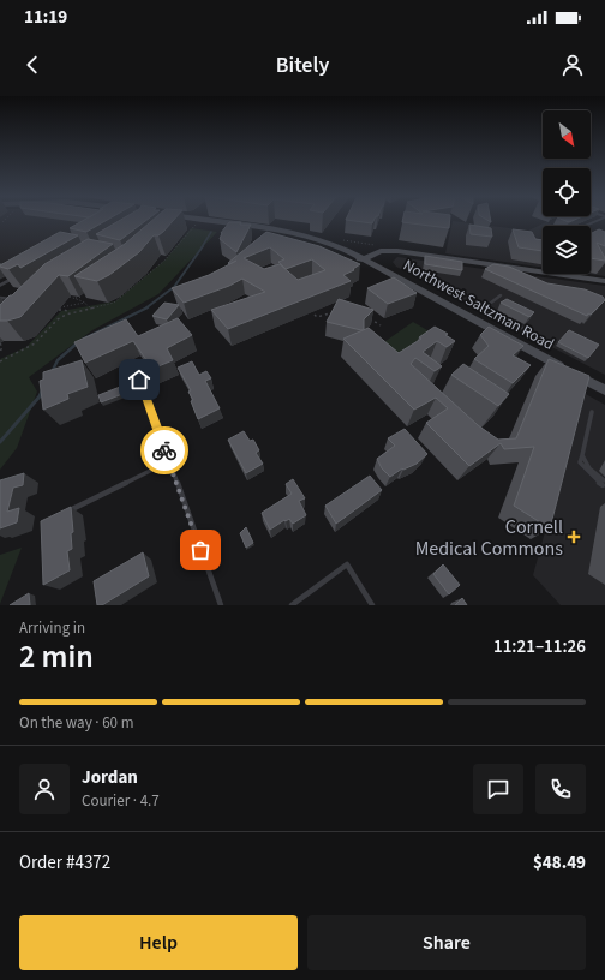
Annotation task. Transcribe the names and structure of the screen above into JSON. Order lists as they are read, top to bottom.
{
  "streets": {
    "main road": ["Northwest Saltzman Road"]
  },
  "places": {
    "health": ["Cornell Medical Commons"]
  },
  "north": "bottom right",
  "page": {
    "status": "11:19",
    "header": "Bitely",
    "heading": ["2 min", "Arriving in", "11:21–11:26"],
    "panel": [
      "Jordan",
      "Courier · 4.7",
      "Order #4372",
      "$48.49"
    ],
    "bar": "On the way · 60 m",
    "buttons": ["Help", "Share"]
  }
}
